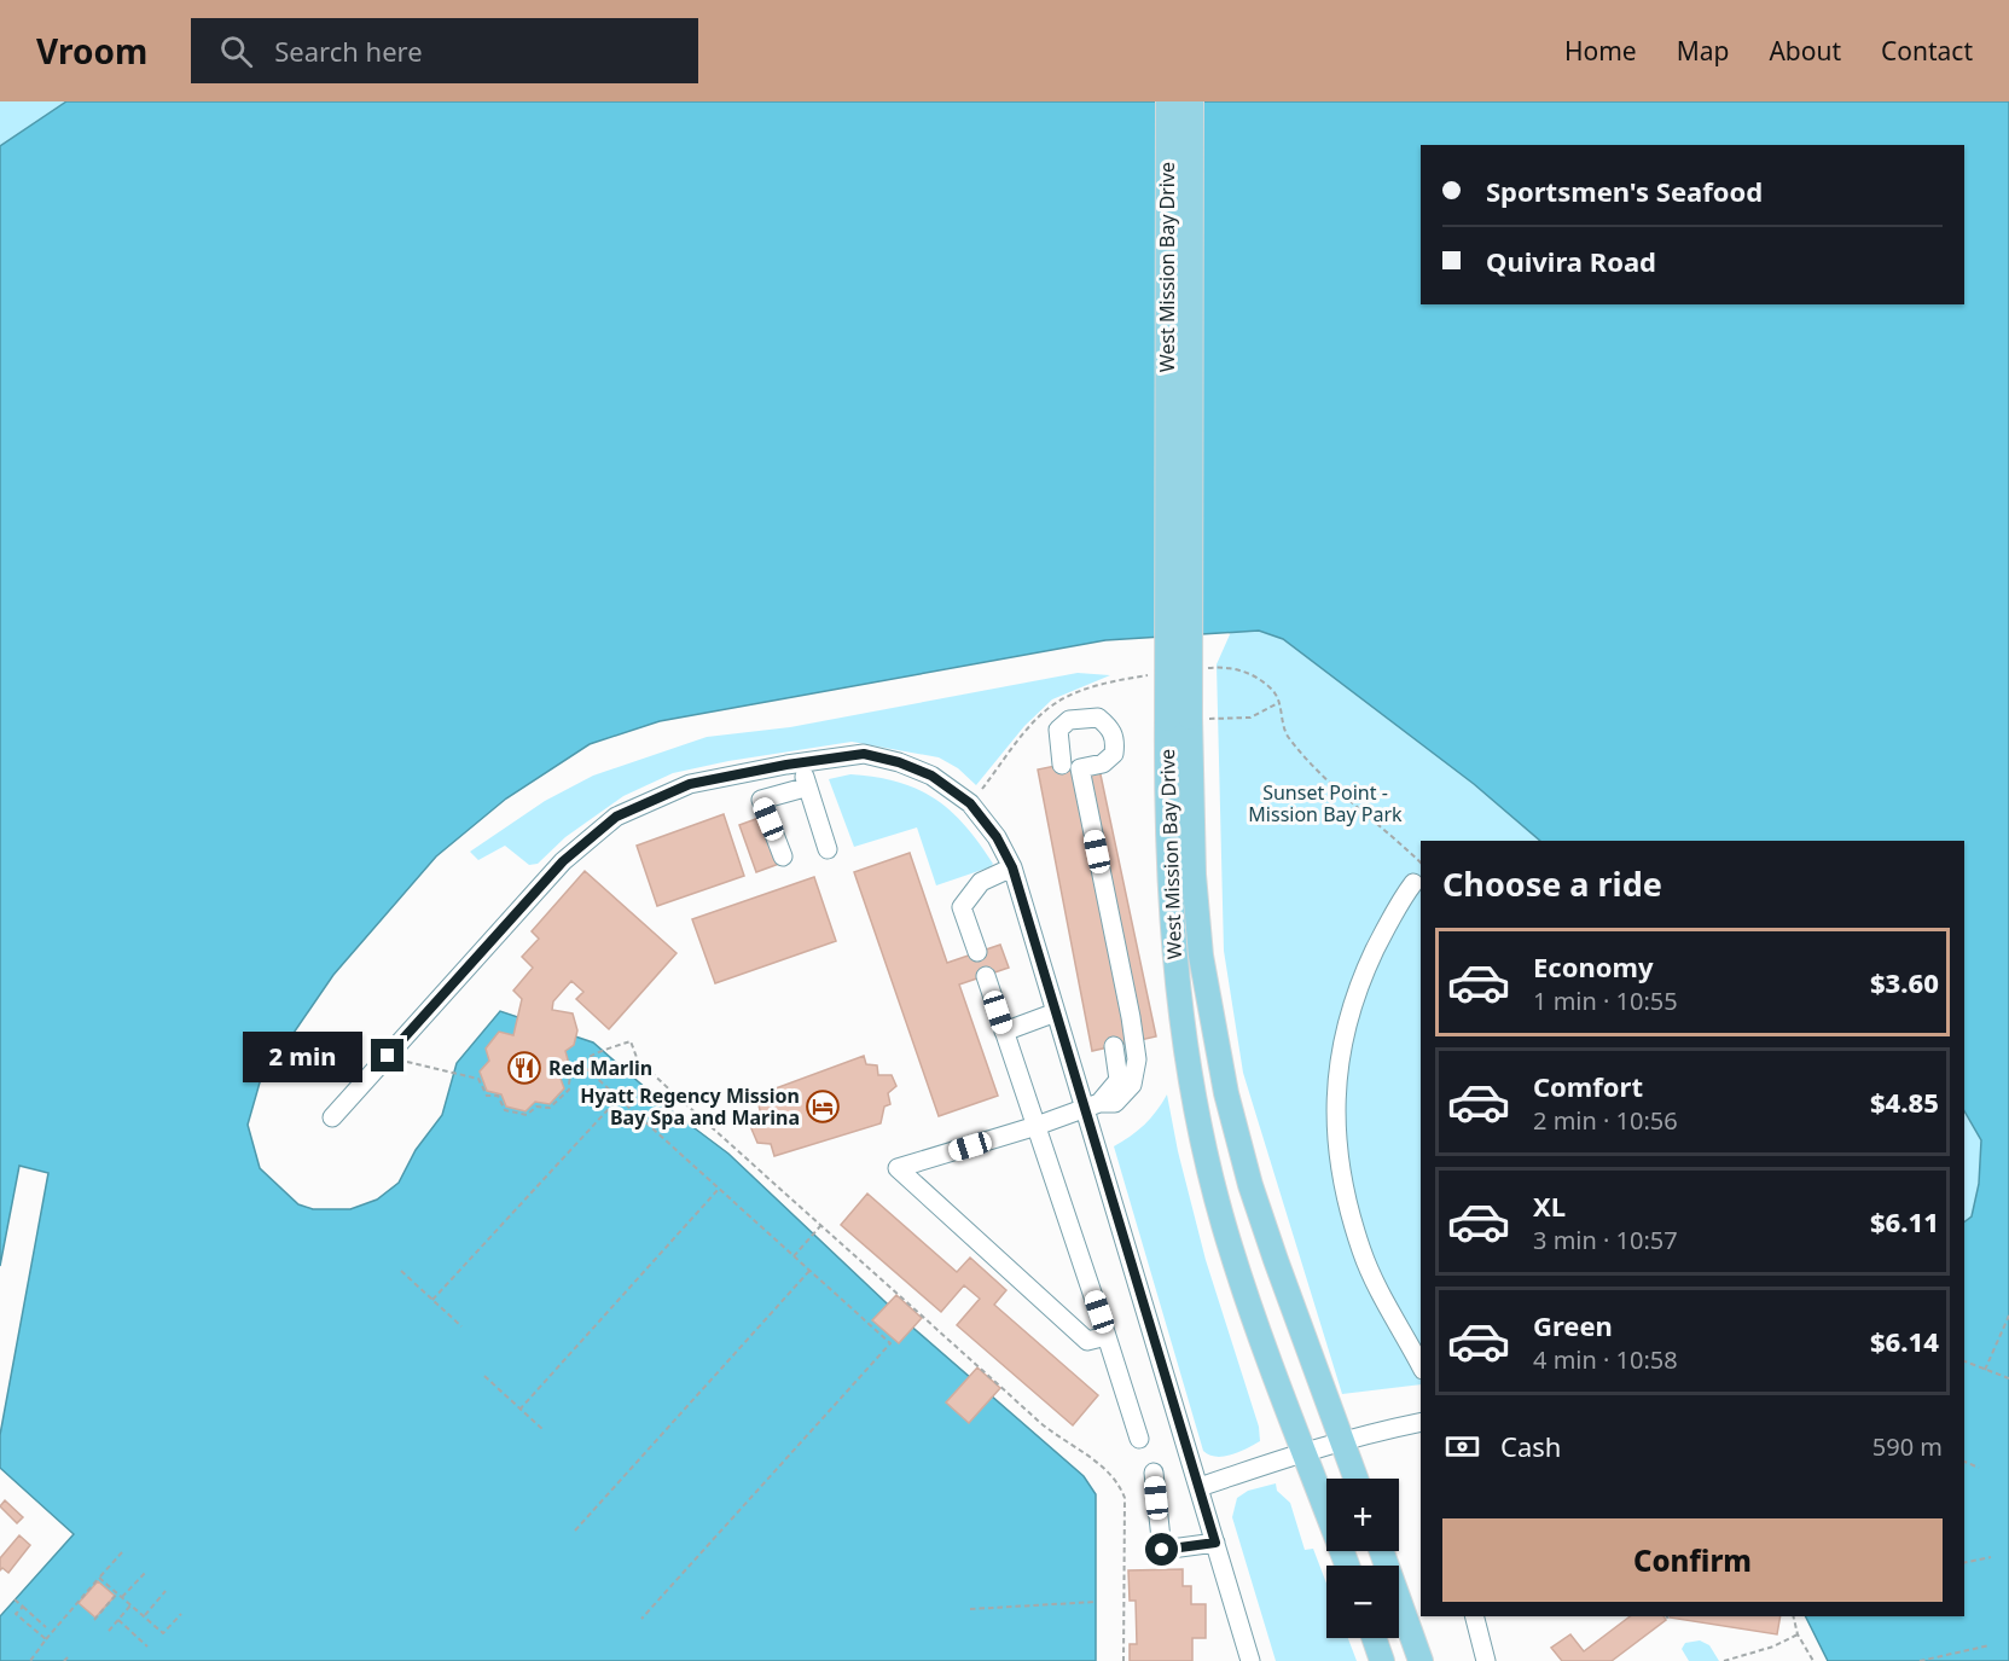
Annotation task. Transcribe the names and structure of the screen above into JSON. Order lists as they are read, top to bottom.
{
  "streets": {
    "main road": ["West Mission Bay Drive"]
  },
  "parks": ["Sunset Point - Mission Bay Park"],
  "places": {
    "restaurant": ["Red Marlin"],
    "hotel": ["Hyatt Regency Mission Bay Spa and Marina"]
  },
  "page": {
    "header": "Vroom",
    "search": "Search here",
    "nav": [
      "Home",
      "Map",
      "About",
      "Contact"
    ],
    "banner": ["Sportsmen's Seafood", "Quivira Road"],
    "heading": "Choose a ride",
    "list": [
      {
        "name": "Economy",
        "note": "1 min · 10:55",
        "value": "$3.60"
      },
      {
        "name": "Comfort",
        "note": "2 min · 10:56",
        "value": "$4.85"
      },
      {
        "name": "XL",
        "note": "3 min · 10:57",
        "value": "$6.11"
      },
      {
        "name": "Green",
        "note": "4 min · 10:58",
        "value": "$6.14"
      }
    ],
    "bubble": "2 min",
    "pay": ["Cash", "590 m"],
    "map_buttons": ["+", "−"],
    "buttons": "Confirm"
  }
}
